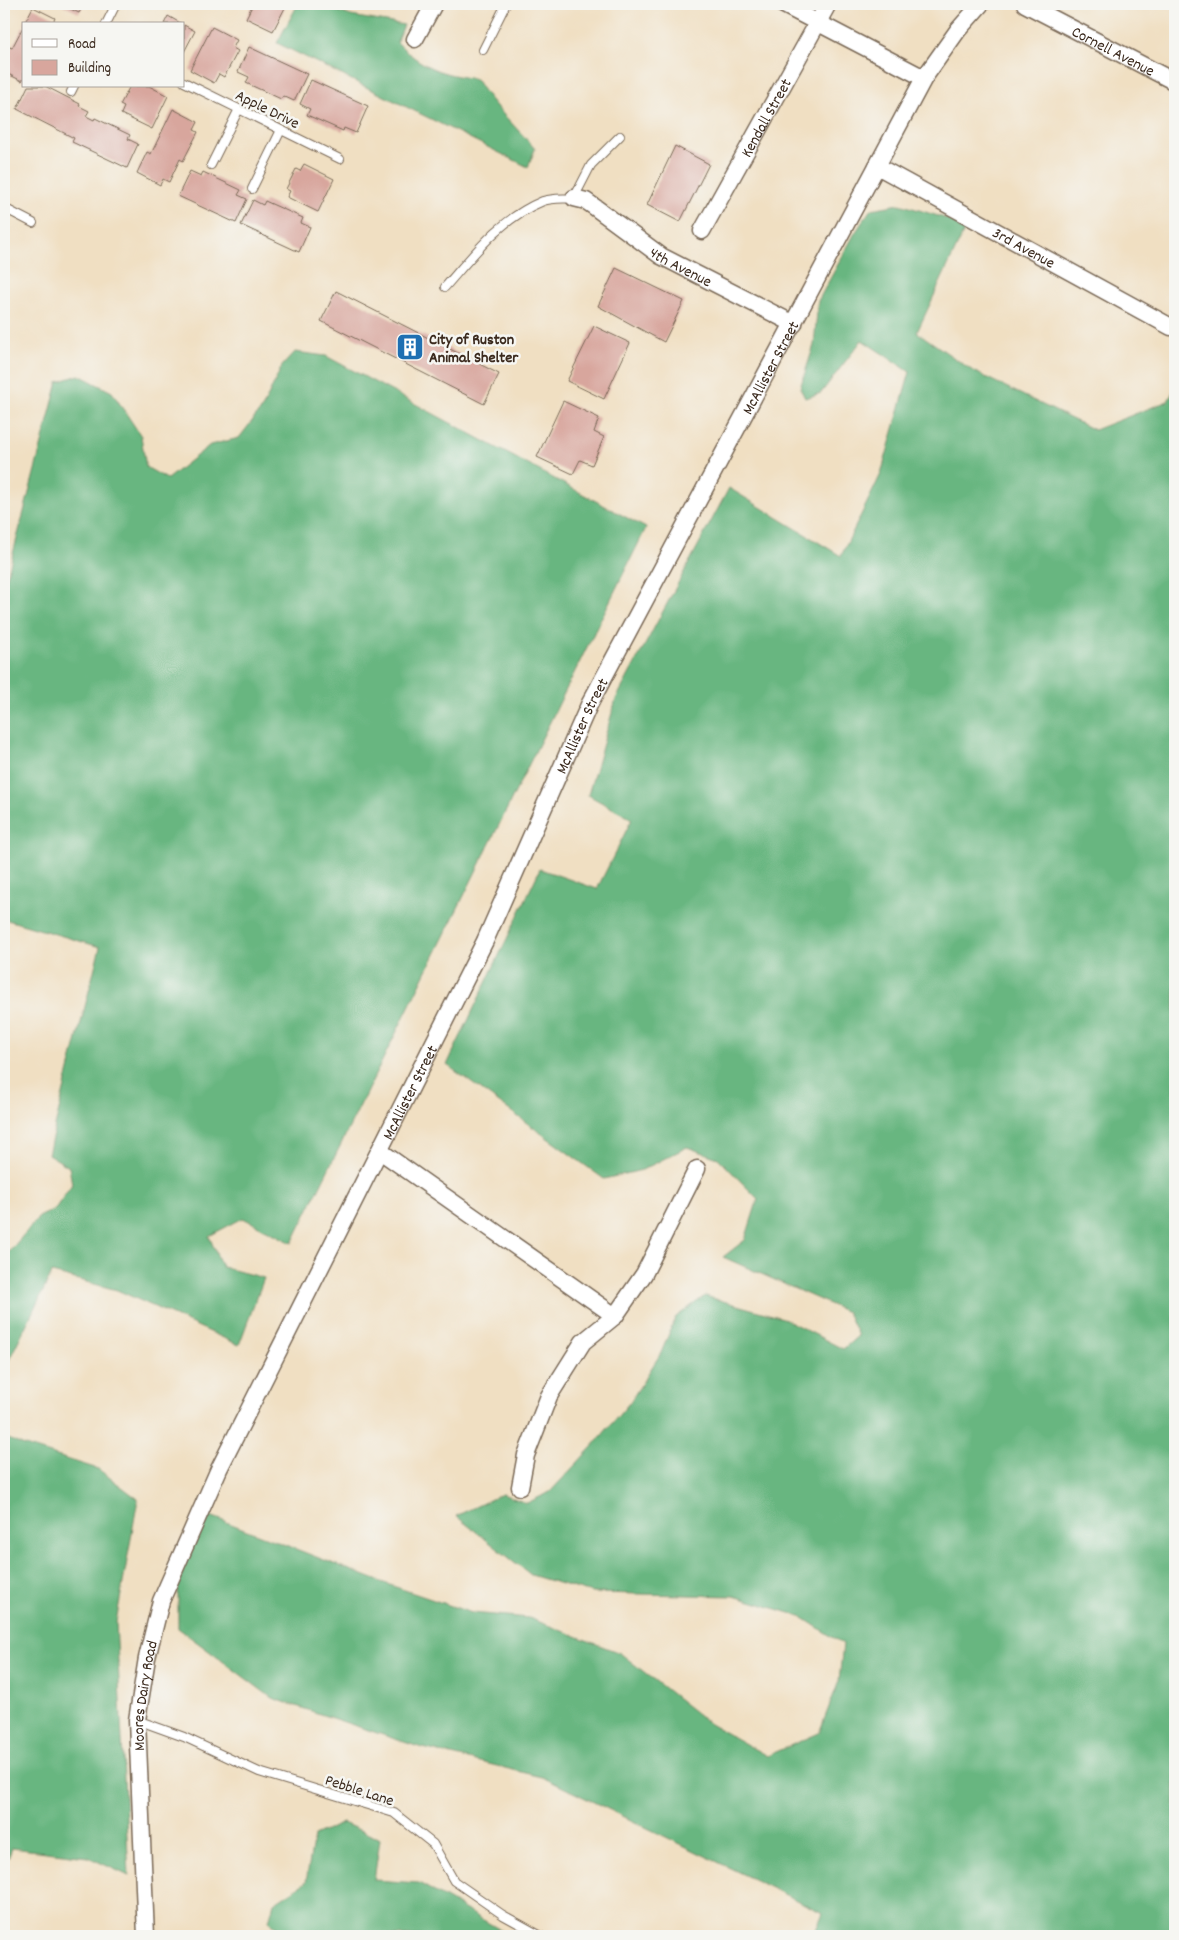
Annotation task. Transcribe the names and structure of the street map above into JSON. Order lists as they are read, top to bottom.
{
  "streets": {
    "street": [
      "Cornell Avenue",
      "Kendall Street",
      "3rd Avenue",
      "4th Avenue",
      "McAllister Street",
      "Moores Dairy Road"
    ],
    "lane": ["Apple Drive", "Pebble Lane"]
  },
  "crossings": [
    ["3rd Avenue", "McAllister Street"],
    ["4th Avenue", "McAllister Street"],
    ["McAllister Street", "Moores Dairy Road"],
    ["Moores Dairy Road", "Pebble Lane"]
  ],
  "places": {
    "building": ["City of Ruston Animal Shelter"]
  },
  "legend": ["Road", "Building"]
}
